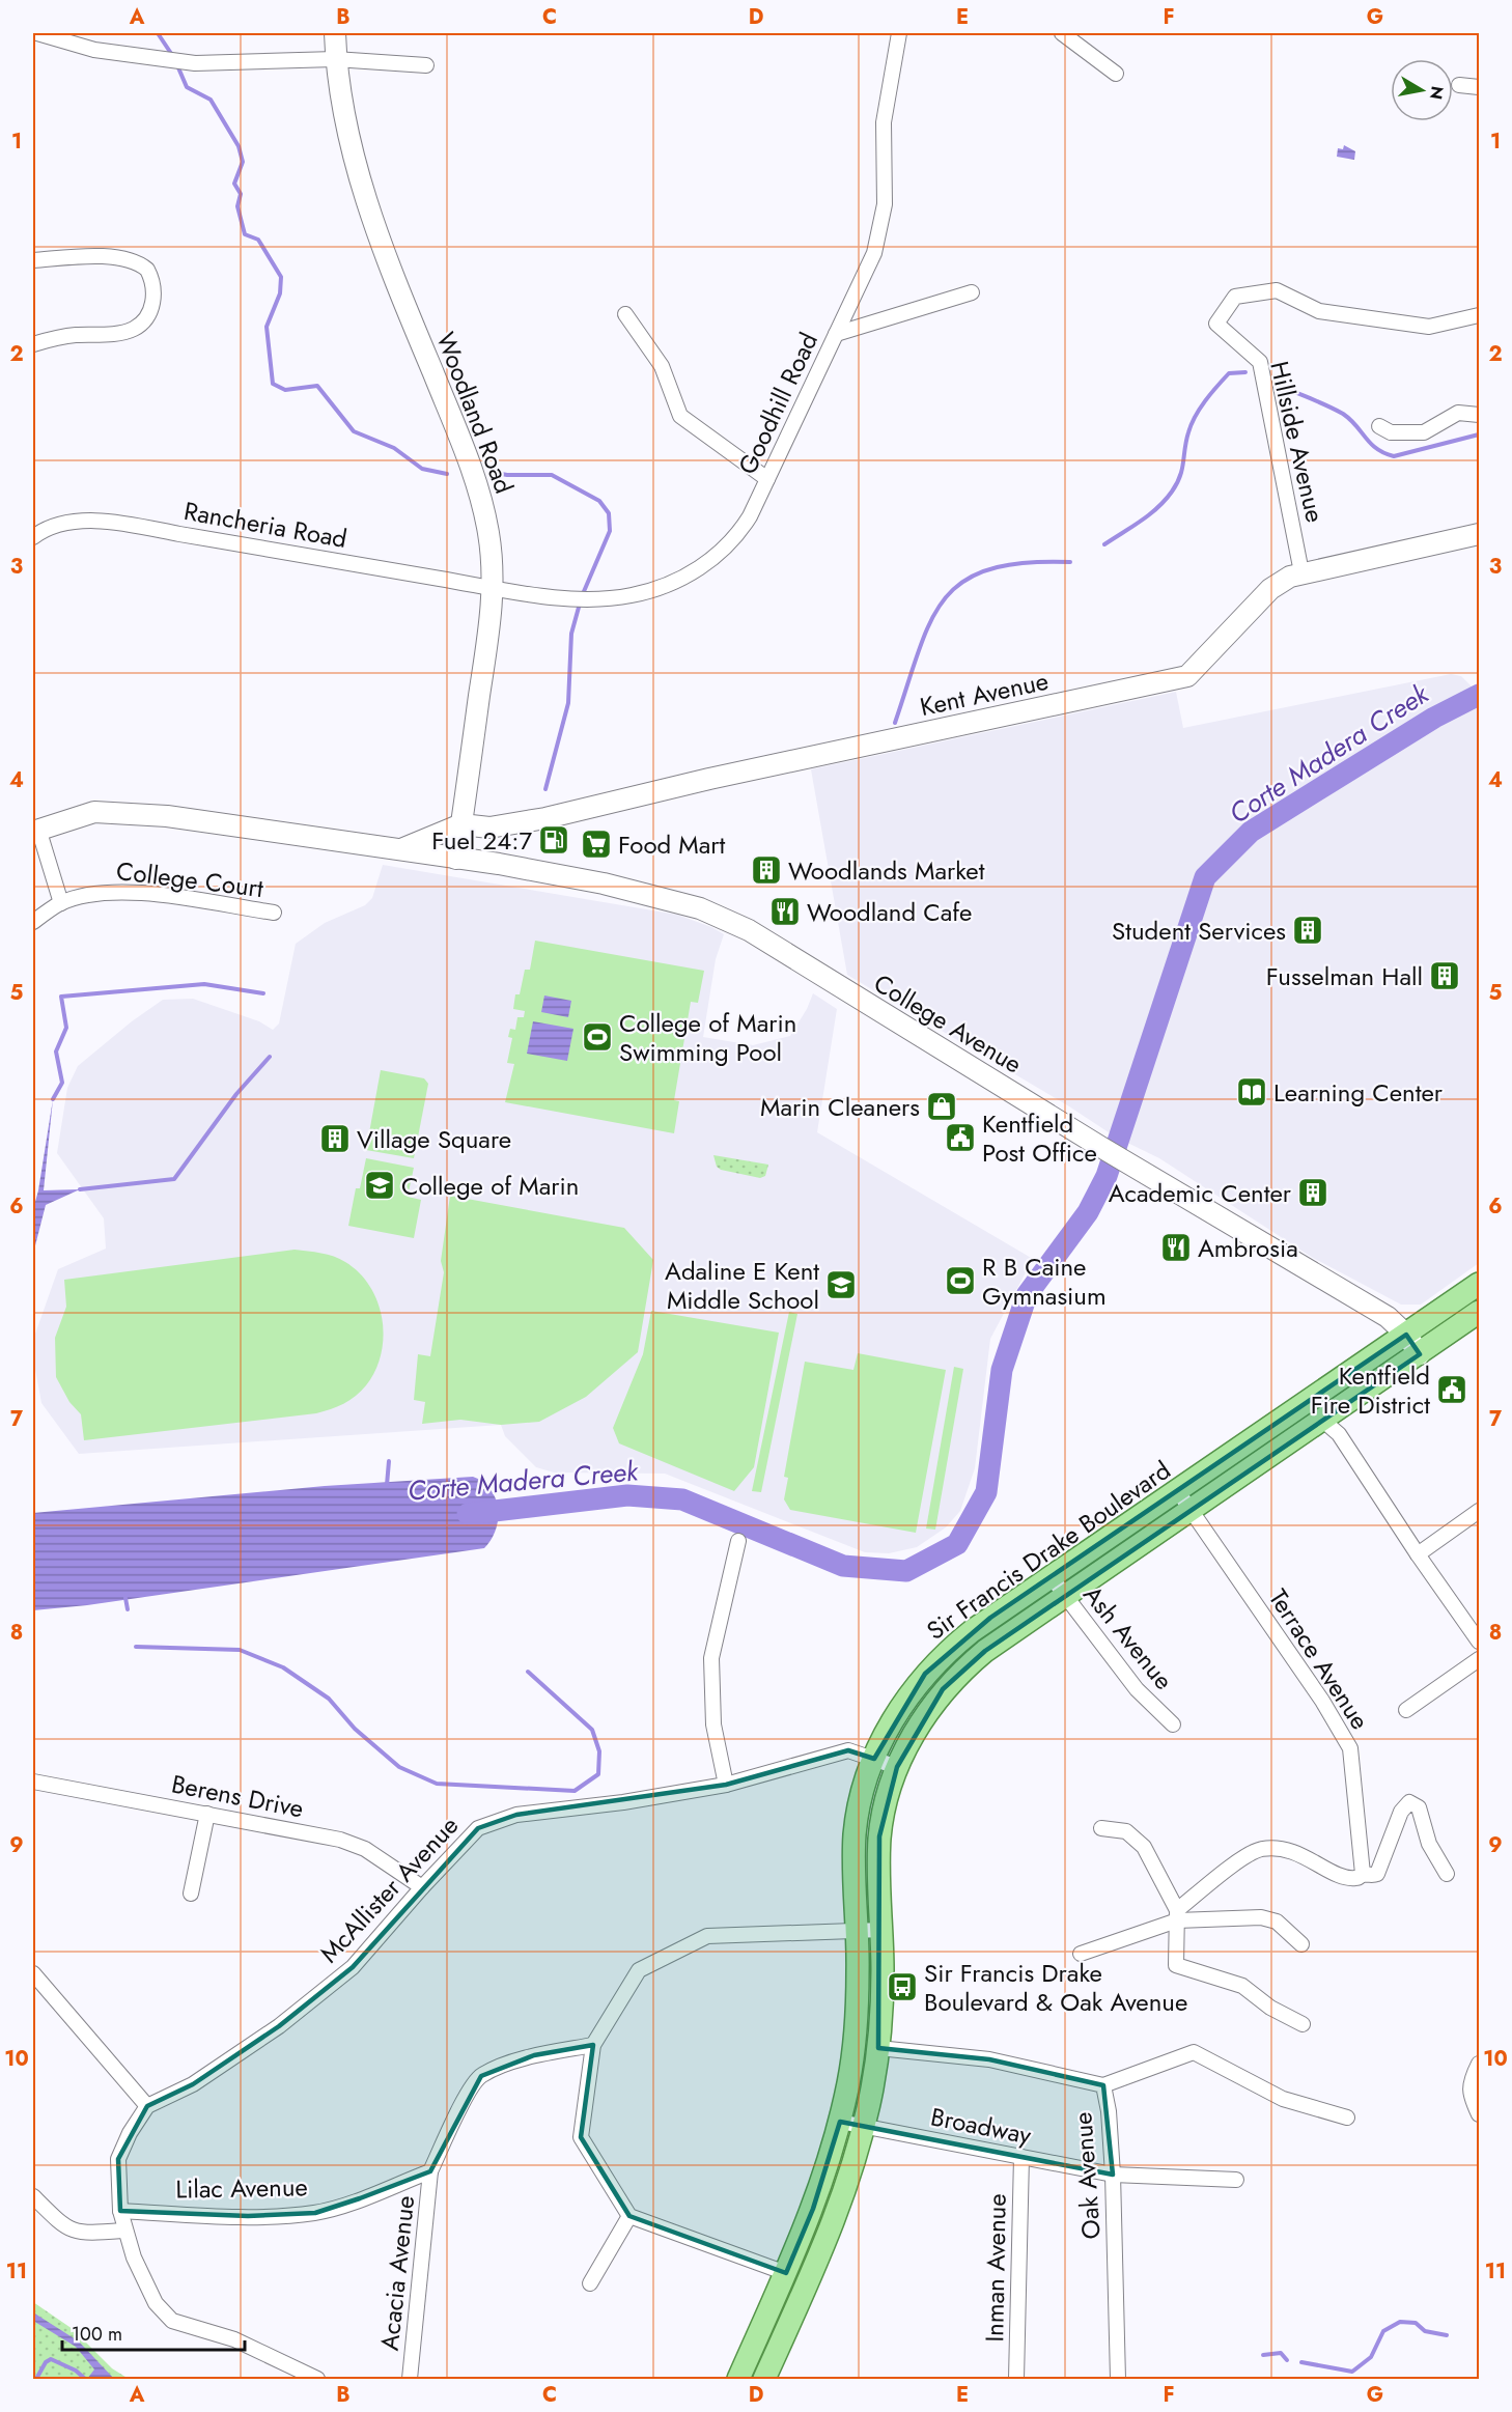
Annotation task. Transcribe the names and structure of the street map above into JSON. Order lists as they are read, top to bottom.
{
  "streets": {
    "main road": ["Sir Francis Drake Boulevard"],
    "street": [
      "Goodhill Road",
      "Woodland Road",
      "Hillside Avenue",
      "Rancheria Road",
      "Kent Avenue",
      "College Court",
      "College Avenue",
      "Ash Avenue",
      "Terrace Avenue",
      "Berens Drive",
      "McAllister Avenue",
      "Broadway",
      "Oak Avenue",
      "Lilac Avenue",
      "Inman Avenue",
      "Acacia Avenue"
    ]
  },
  "crossings": [
    ["Goodhill Road", "Woodland Road"],
    ["Goodhill Road", "Rancheria Road"],
    ["Woodland Road", "Rancheria Road"],
    ["Woodland Road", "Kent Avenue"],
    ["Woodland Road", "College Avenue"],
    ["Hillside Avenue", "Kent Avenue"],
    ["College Avenue", "Sir Francis Drake Boulevard"],
    ["Sir Francis Drake Boulevard", "Ash Avenue"],
    ["Sir Francis Drake Boulevard", "Terrace Avenue"],
    ["Sir Francis Drake Boulevard", "McAllister Avenue"],
    ["Sir Francis Drake Boulevard", "Broadway"],
    ["Sir Francis Drake Boulevard", "Oak Avenue"],
    ["Berens Drive", "McAllister Avenue"],
    ["Broadway", "Oak Avenue"],
    ["Broadway", "Inman Avenue"],
    ["Lilac Avenue", "Acacia Avenue"]
  ],
  "water": ["Corte Madera Creek"],
  "places": {
    "fuel station": ["Fuel 24:7"],
    "supermarket": ["Food Mart"],
    "building": [
      "Woodlands Market",
      "Student Services",
      "Fusselman Hall",
      "Village Square",
      "Academic Center"
    ],
    "restaurant": ["Woodland Cafe", "Ambrosia"],
    "sports": ["College of Marin Swimming Pool", "R B Caine Gymnasium"],
    "library": ["Learning Center"],
    "shop": ["Marin Cleaners"],
    "public building": ["Kentfield Post Office", "Kentfield Fire District"],
    "school or university": ["College of Marin", "Adaline E Kent Middle School"],
    "bus stop": ["Sir Francis Drake Boulevard & Oak Avenue"]
  },
  "scale_bar": "100 m",
  "north": "right",
  "grid": {
    "columns": [
      "A",
      "B",
      "C",
      "D",
      "E",
      "F",
      "G"
    ],
    "rows": [
      "1",
      "2",
      "3",
      "4",
      "5",
      "6",
      "7",
      "8",
      "9",
      "10",
      "11"
    ]
  }
}
